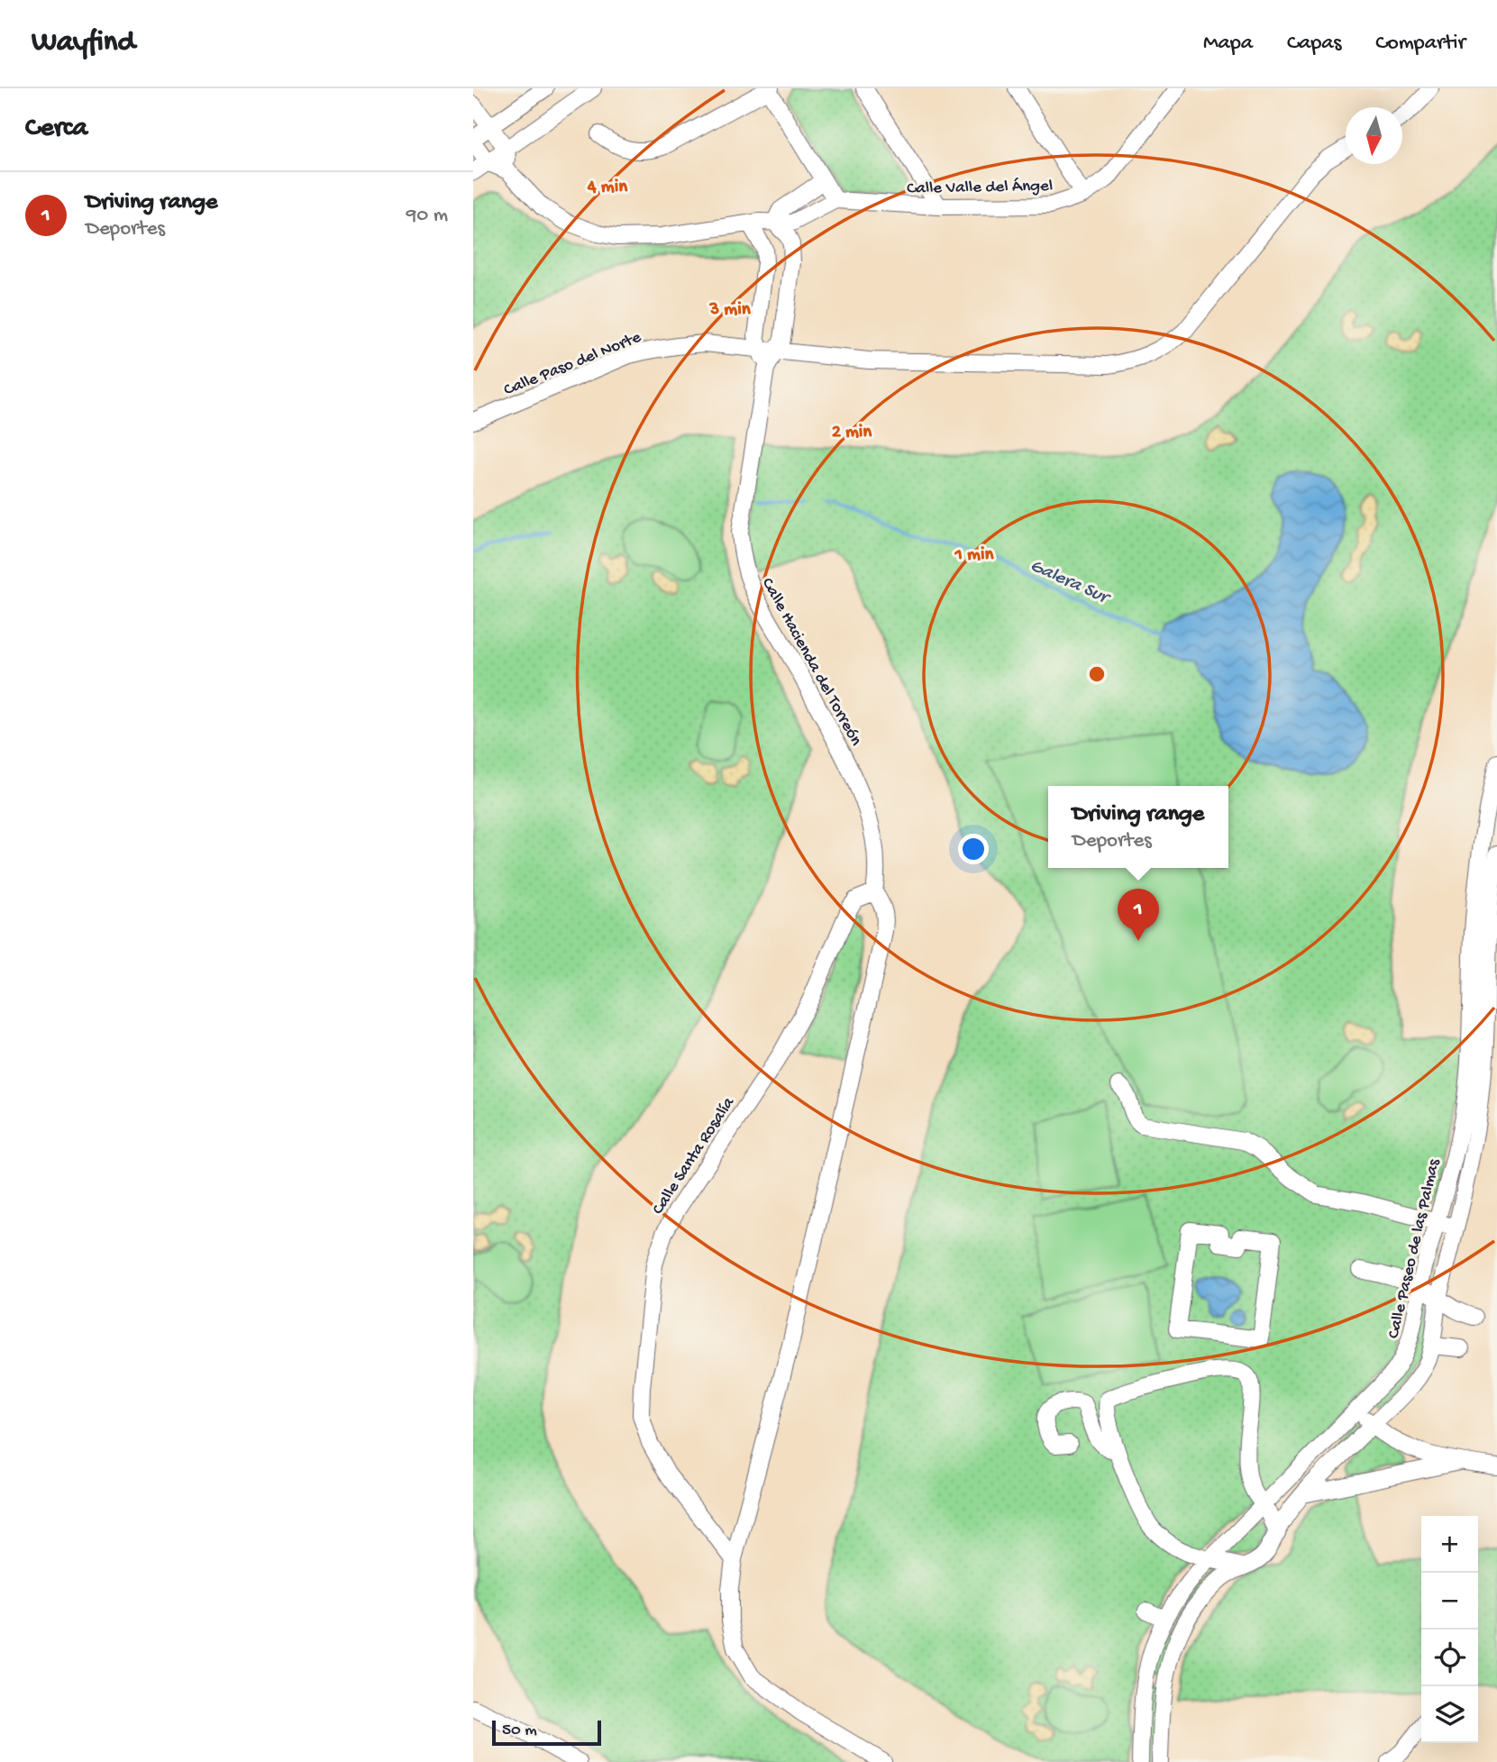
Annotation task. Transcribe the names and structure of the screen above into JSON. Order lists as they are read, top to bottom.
{
  "streets": {
    "street": [
      "Calle Valle del Ángel",
      "Calle Paso del Norte",
      "Calle Hacienda del Torreón",
      "Calle Santa Rosalía",
      "Calle Paseo de las Palmas"
    ]
  },
  "crossings": [
    ["Calle Paso del Norte", "Calle Hacienda del Torreón"],
    ["Calle Hacienda del Torreón", "Calle Santa Rosalía"]
  ],
  "water": ["Galera Sur"],
  "scale_bar": "50 m",
  "north": "bottom",
  "page": {
    "header": "Wayfind",
    "nav": ["Mapa", "Capas", "Compartir"],
    "heading": "Cerca",
    "list": [
      {
        "mark": "1",
        "name": "Driving range",
        "note": "Deportes",
        "value": "90 m"
      }
    ],
    "popup": ["Driving range", "Deportes"],
    "pins": "1",
    "map_buttons": ["+", "−"],
    "scale": "50 m"
  },
  "rings": [
    "4 min",
    "3 min",
    "2 min",
    "1 min"
  ]
}
